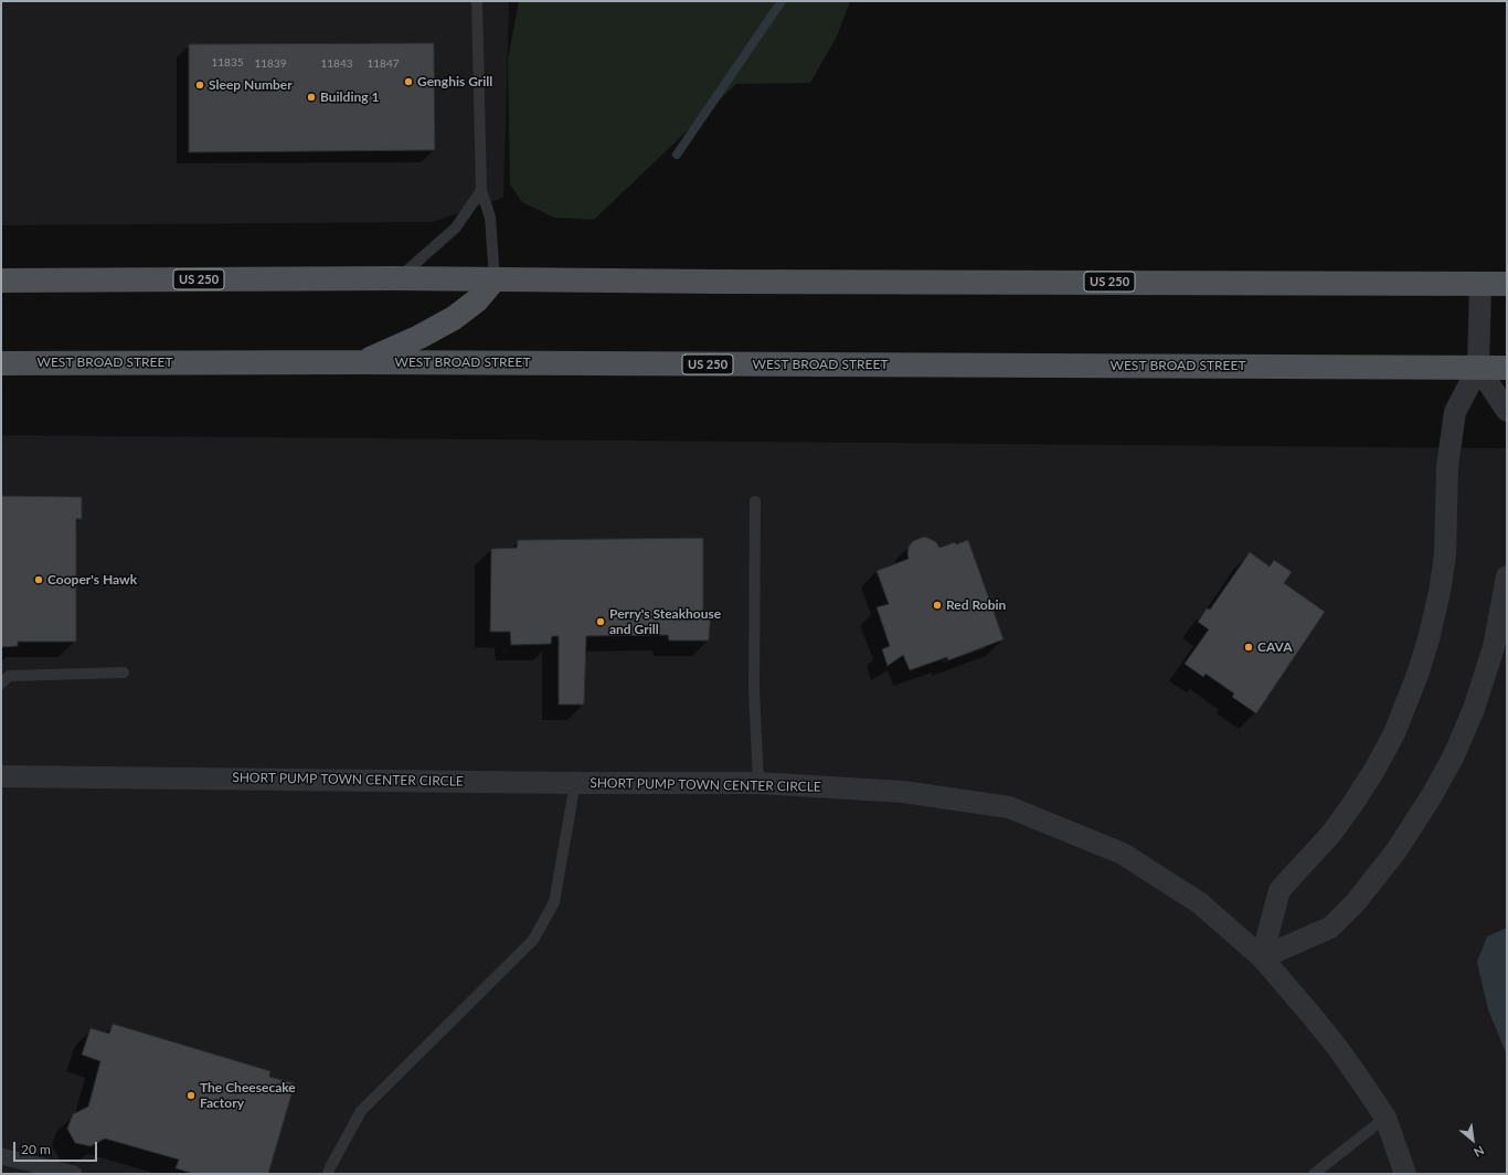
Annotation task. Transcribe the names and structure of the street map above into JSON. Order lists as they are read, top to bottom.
{
  "streets": {
    "main road": ["US 250", "WEST BROAD STREET"],
    "street": ["SHORT PUMP TOWN CENTER CIRCLE"]
  },
  "places": [
    "Genghis Grill",
    "Sleep Number",
    "Building 1",
    "Cooper's Hawk",
    "Red Robin",
    "Perry's Steakhouse and Grill",
    "CAVA",
    "The Cheesecake Factory"
  ],
  "house_numbers": [
    "11835",
    "11839",
    "11843",
    "11847"
  ],
  "scale_bar": "20 m",
  "north": "bottom right"
}
